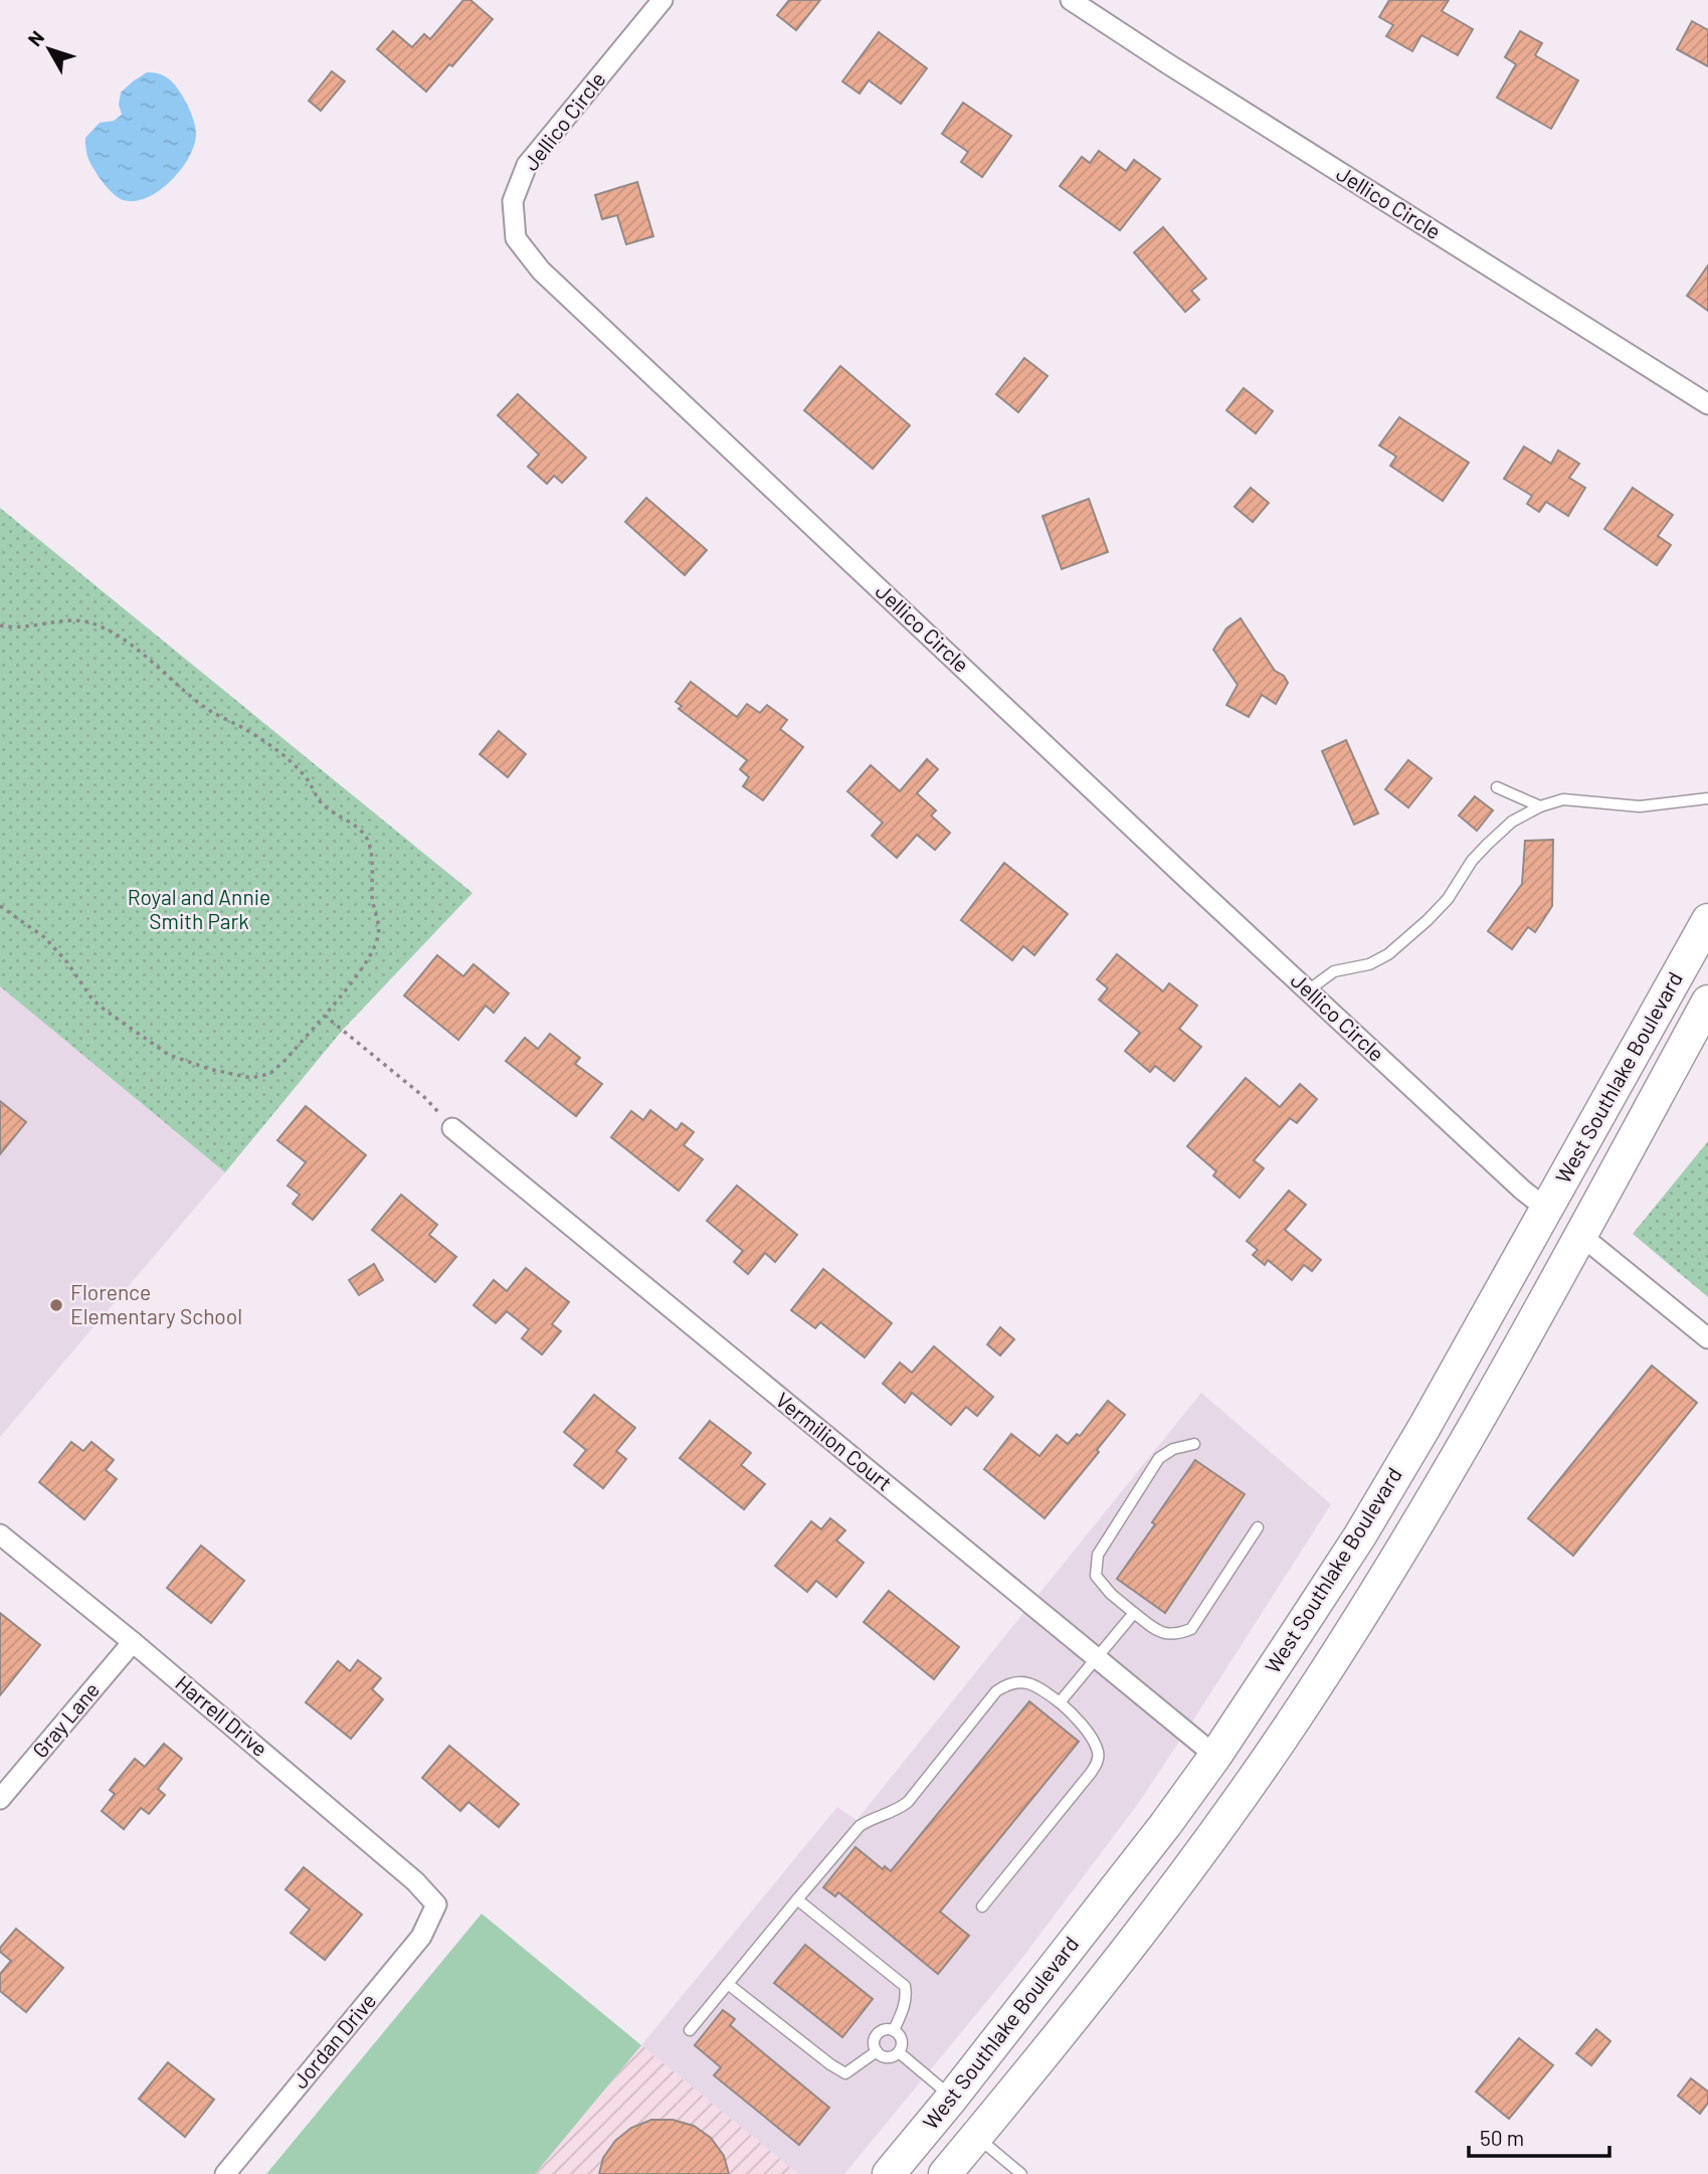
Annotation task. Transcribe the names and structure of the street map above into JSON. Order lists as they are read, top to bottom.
{
  "streets": {
    "main road": ["West Southlake Boulevard"],
    "street": [
      "Jellico Circle",
      "Vermilion Court",
      "Harrell Drive",
      "Gray Lane",
      "Jordan Drive"
    ]
  },
  "crossings": [
    ["Jellico Circle", "West Southlake Boulevard"],
    ["West Southlake Boulevard", "Vermilion Court"],
    ["Harrell Drive", "Gray Lane"],
    ["Harrell Drive", "Jordan Drive"]
  ],
  "parks": ["Royal and Annie Smith Park"],
  "places": ["Florence Elementary School"],
  "scale_bar": "50 m",
  "north": "top left"
}
